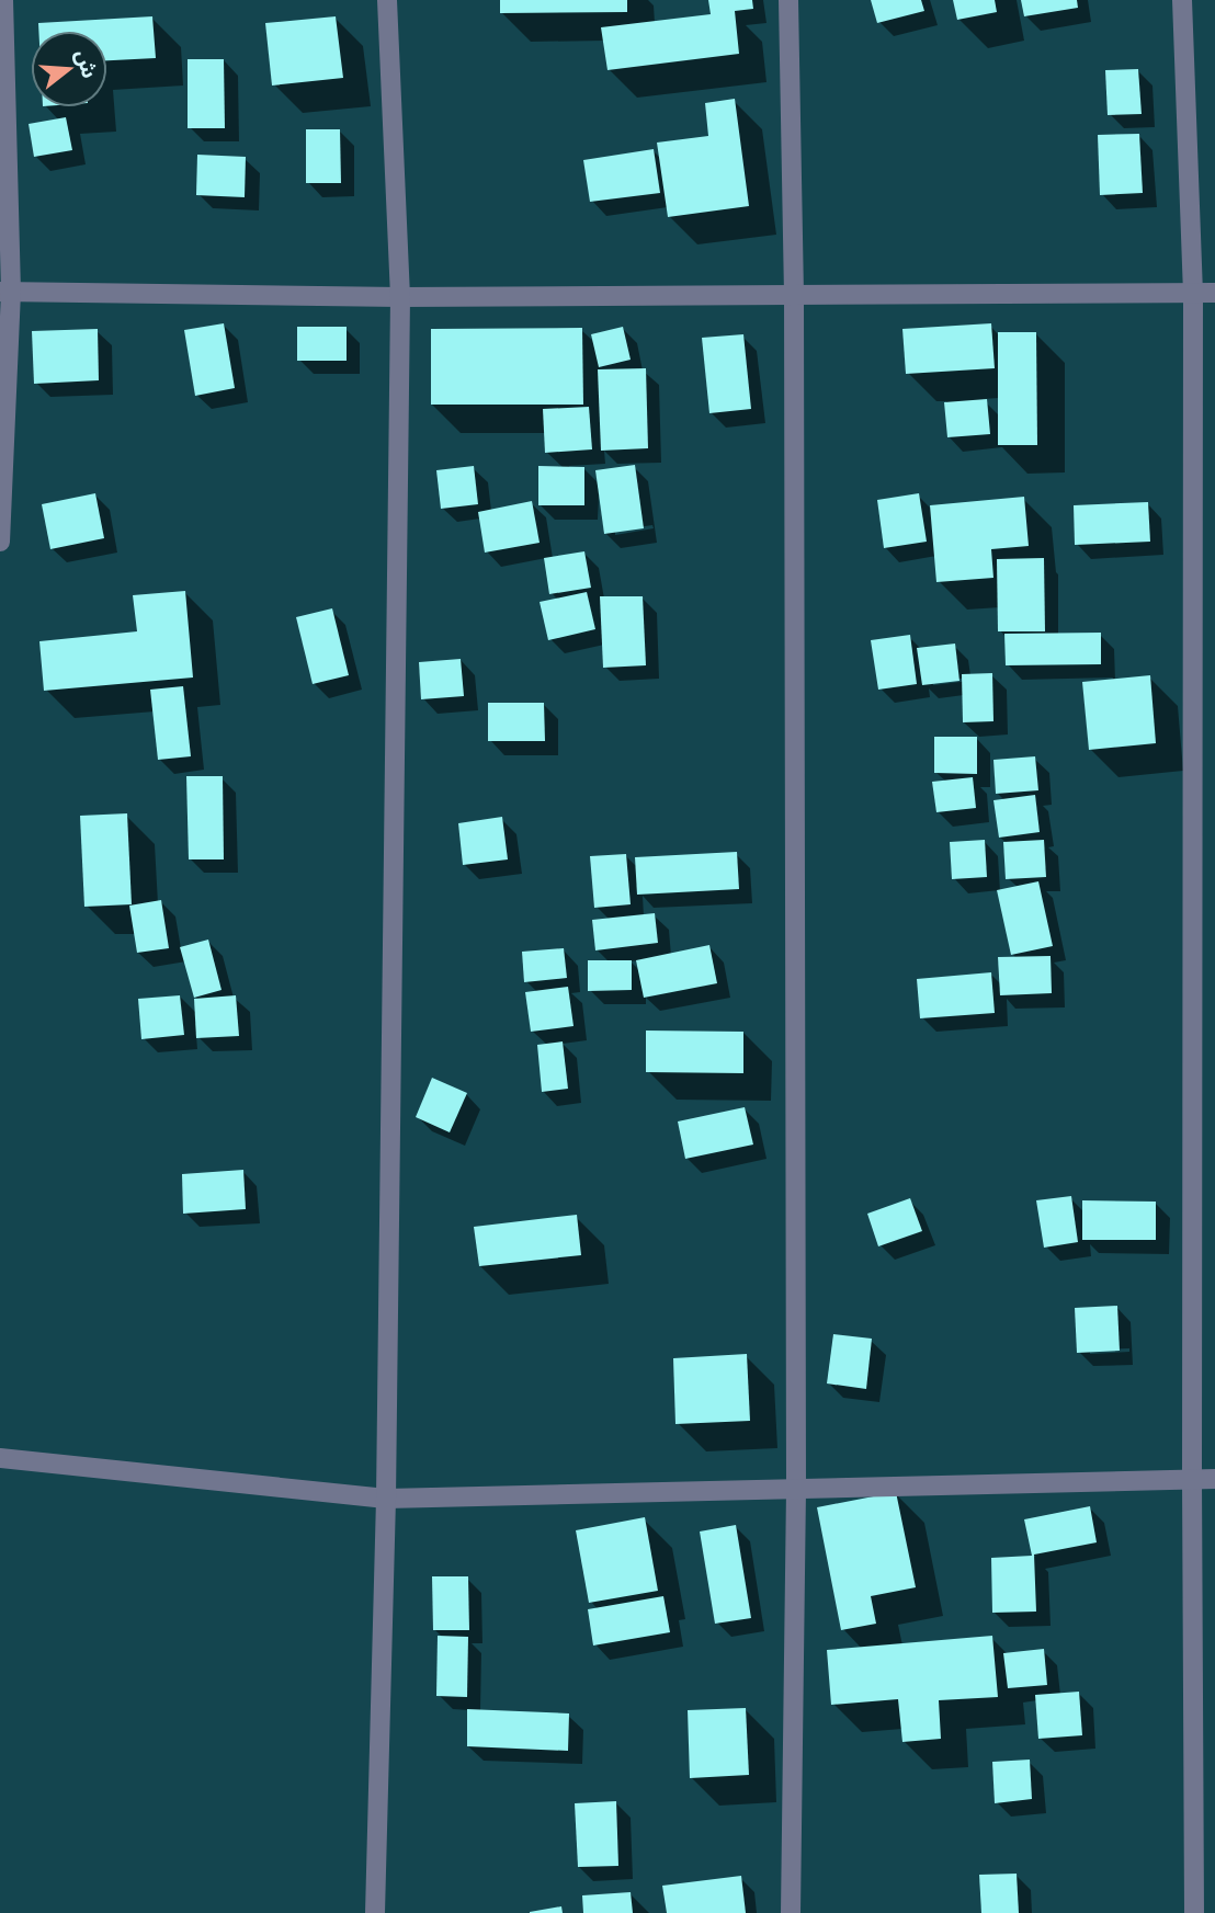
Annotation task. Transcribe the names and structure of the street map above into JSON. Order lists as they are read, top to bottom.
{
  "north": "right"
}
